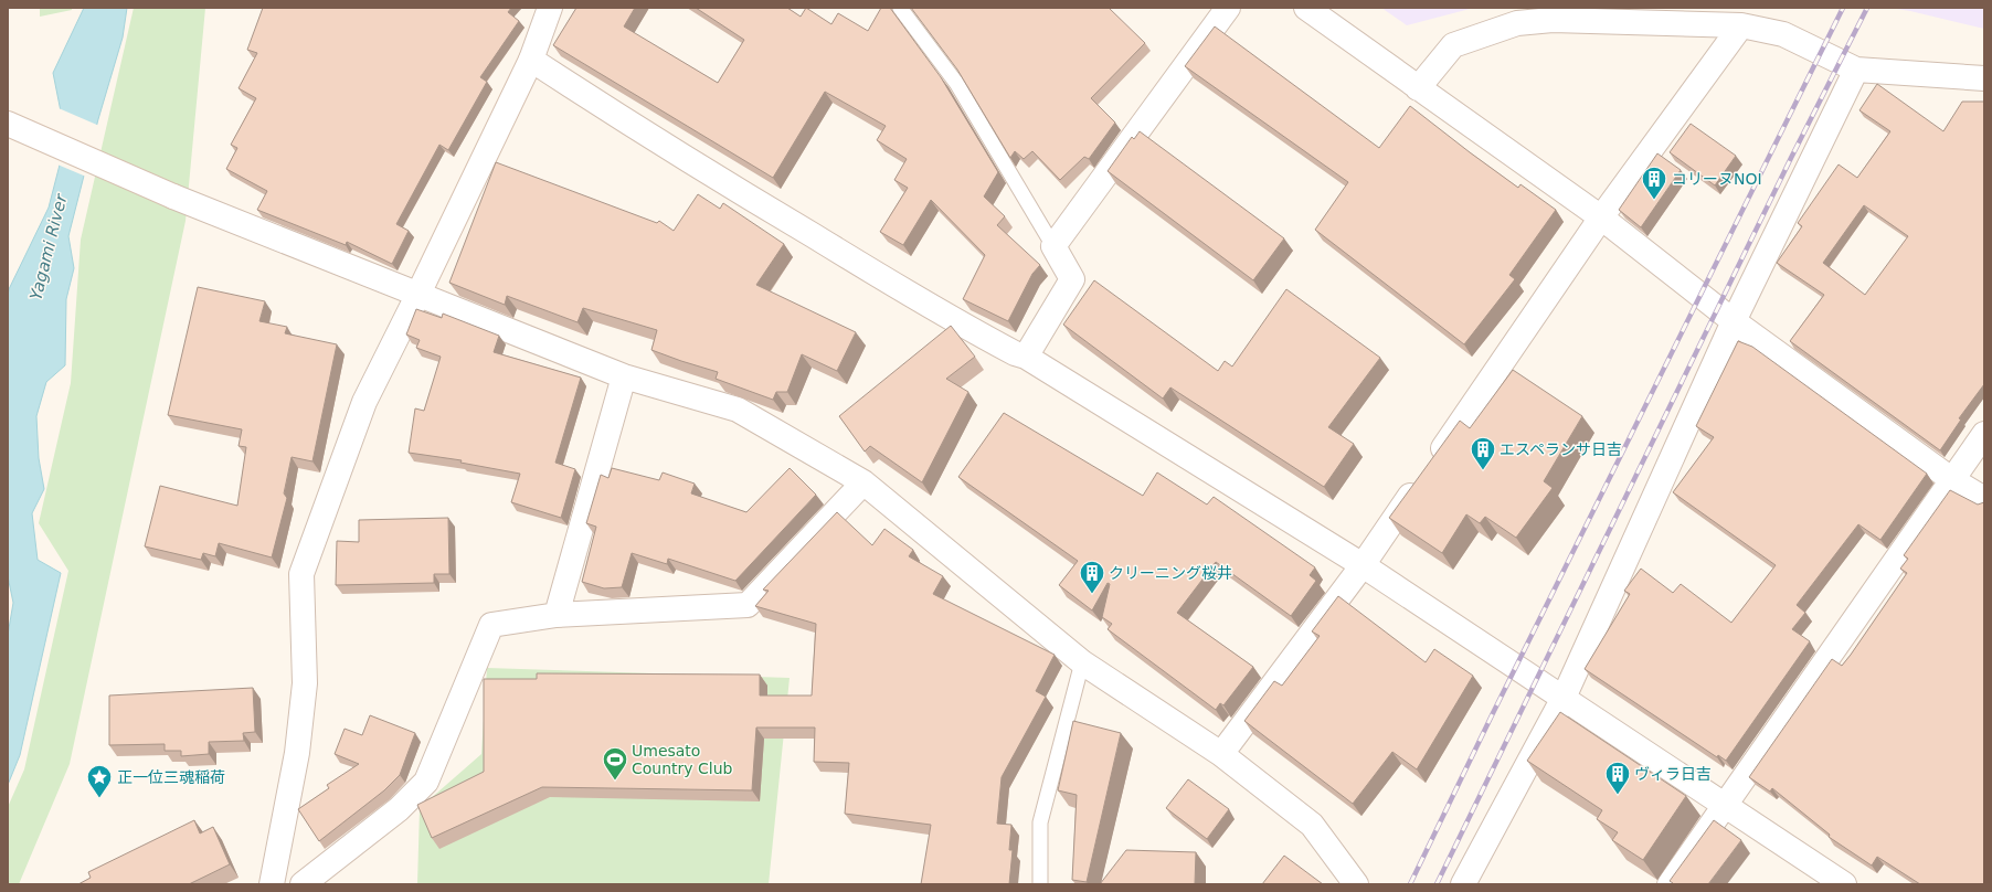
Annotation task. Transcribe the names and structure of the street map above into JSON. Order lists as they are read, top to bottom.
{
  "water": ["Yagami River"],
  "places": {
    "building": [
      "コリーヌNOI",
      "エスペランサ日吉",
      "クリーニング桜井",
      "ヴィラ日吉"
    ],
    "sports": ["Umesato Country Club"],
    "place": ["正一位三魂稲荷"]
  }
}
